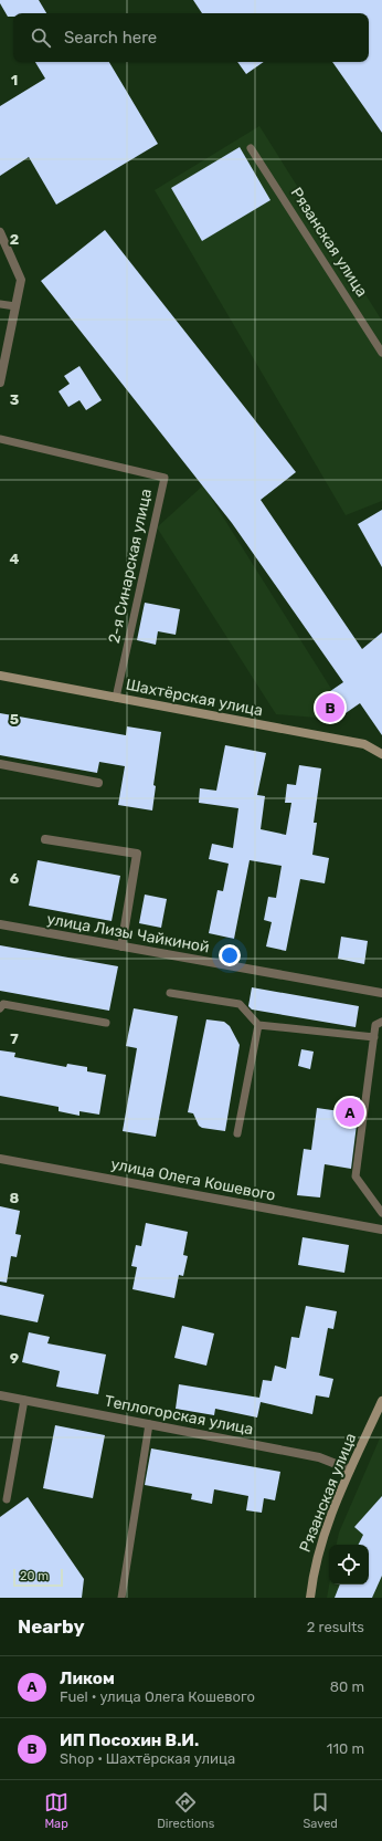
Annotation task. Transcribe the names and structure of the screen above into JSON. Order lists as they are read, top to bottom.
{
  "streets": {
    "main road": ["Рязанская улица", "Шахтёрская улица"],
    "street": ["улица Лизы Чайкиной", "улица Олега Кошевого", "Теплогорская улица"],
    "lane": ["2-я Синарская улица"]
  },
  "crossings": [
    ["Рязанская улица", "Теплогорская улица"],
    ["2-я Синарская улица", "Шахтёрская улица"]
  ],
  "scale_bar": "20 m",
  "page": {
    "search": "Search here",
    "pins": ["B", "A"],
    "scale": "20 m",
    "heading": ["Nearby", "2 results"],
    "list": [
      {
        "mark": "A",
        "name": "Ликом",
        "note": "Fuel · улица Олега Кошевого",
        "value": "80 m"
      },
      {
        "mark": "B",
        "name": "ИП Посохин В.И.",
        "note": "Shop · Шахтёрская улица",
        "value": "110 m"
      }
    ],
    "nav": ["Map", "Directions", "Saved"]
  },
  "grid": {
    "rows": [
      "1",
      "2",
      "3",
      "4",
      "5",
      "6",
      "7",
      "8",
      "9"
    ]
  }
}
